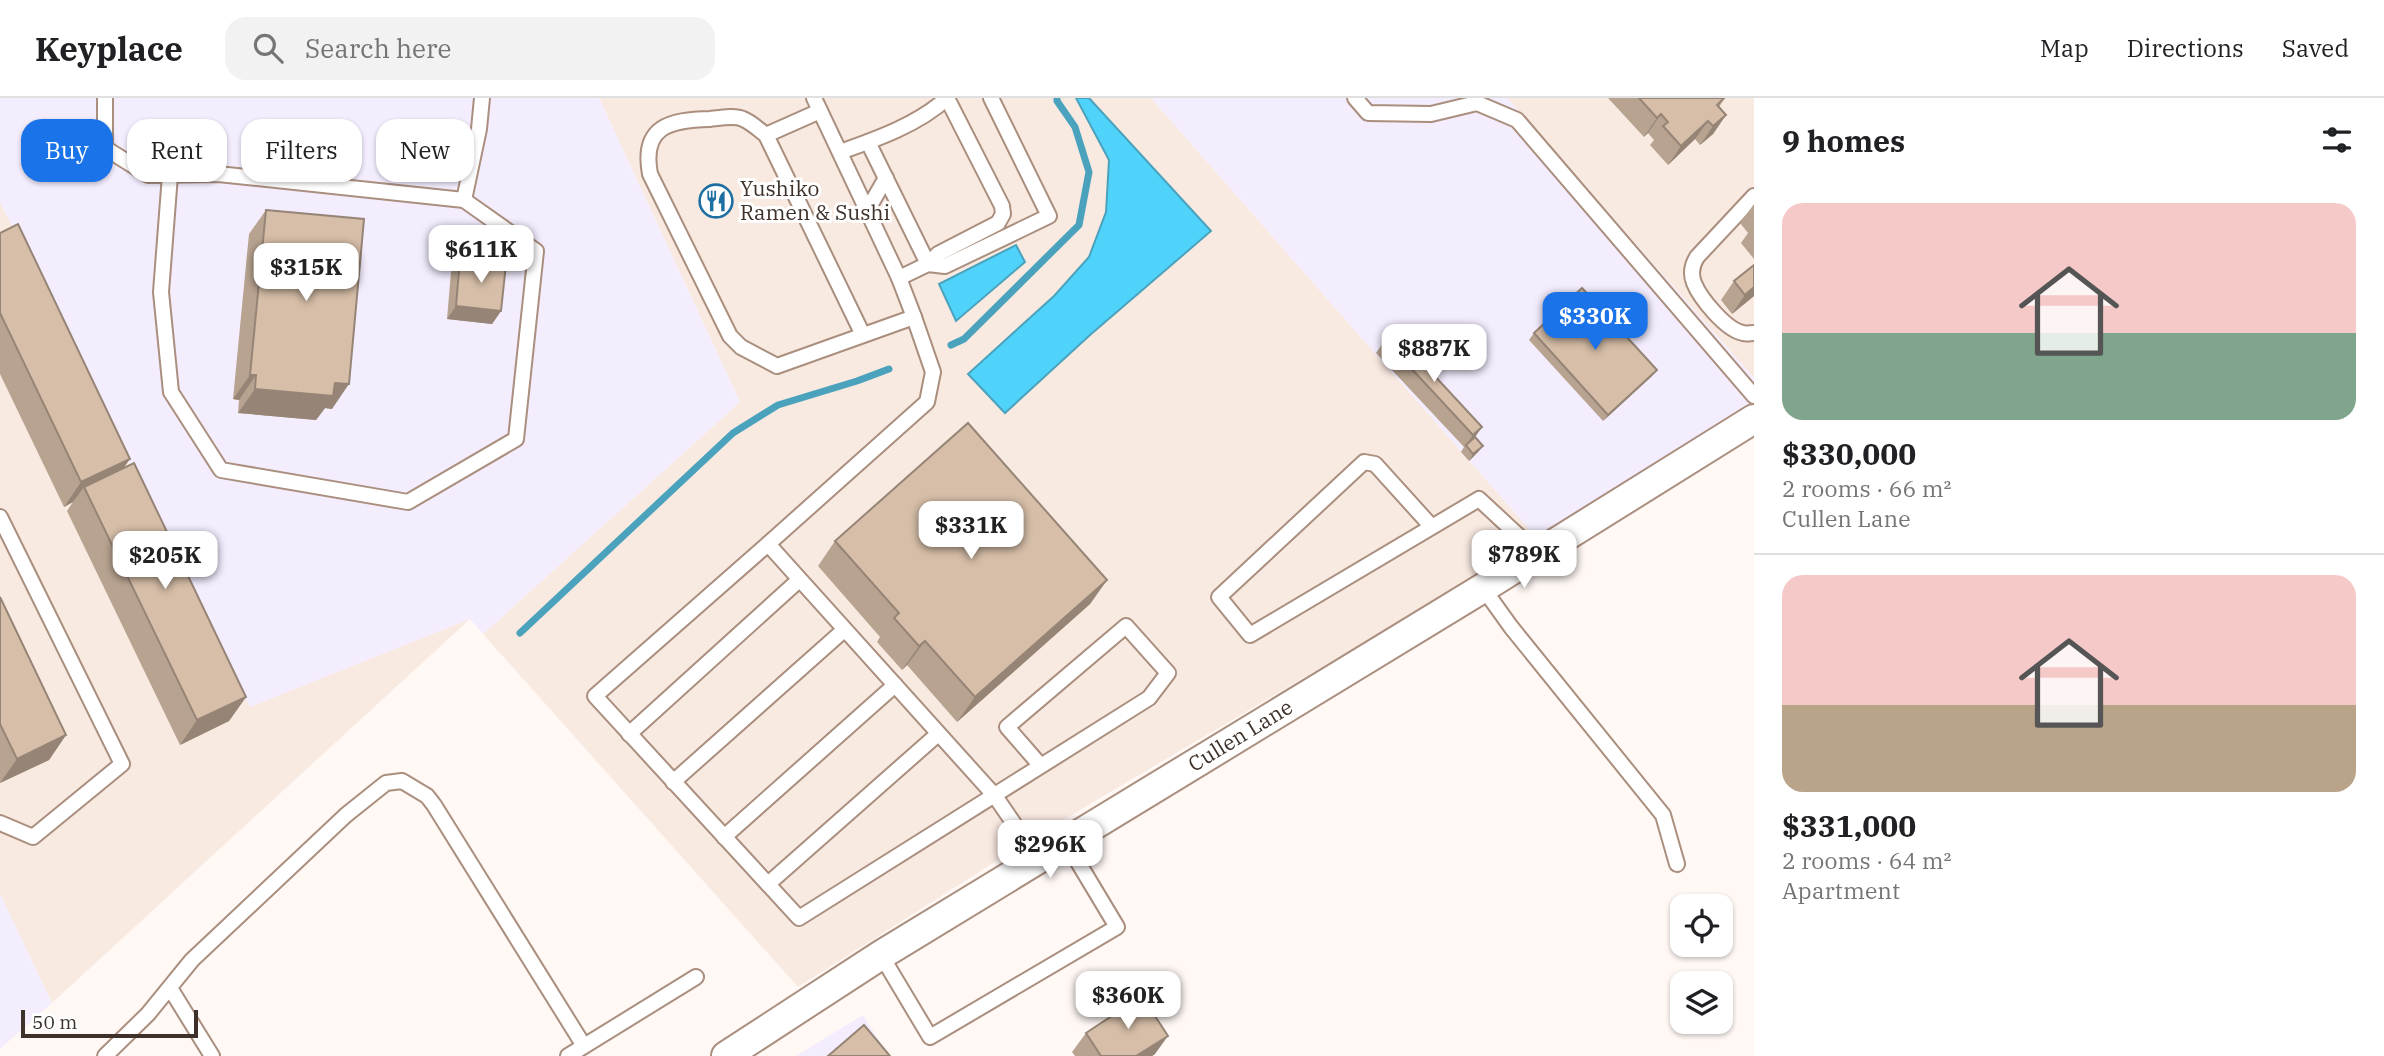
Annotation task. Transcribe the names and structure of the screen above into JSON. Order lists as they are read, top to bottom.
{
  "streets": {
    "street": ["Cullen Lane"]
  },
  "places": {
    "restaurant": ["Yushiko Ramen & Sushi"]
  },
  "scale_bar": "50 m",
  "page": {
    "header": "Keyplace",
    "search": "Search here",
    "nav": ["Map", "Directions", "Saved"],
    "heading": "9 homes",
    "chip": [
      "Buy",
      "Rent",
      "Filters",
      "New"
    ],
    "list": [
      {
        "name": "$330,000",
        "note": "2 rooms · 66 m² · Cullen Lane"
      },
      {
        "name": "$331,000",
        "note": "2 rooms · 64 m² · Apartment"
      }
    ],
    "price": [
      "$611K",
      "$315K",
      "$330K",
      "$887K",
      "$331K",
      "$789K",
      "$205K",
      "$296K",
      "$360K"
    ],
    "scale": "50 m"
  }
}
